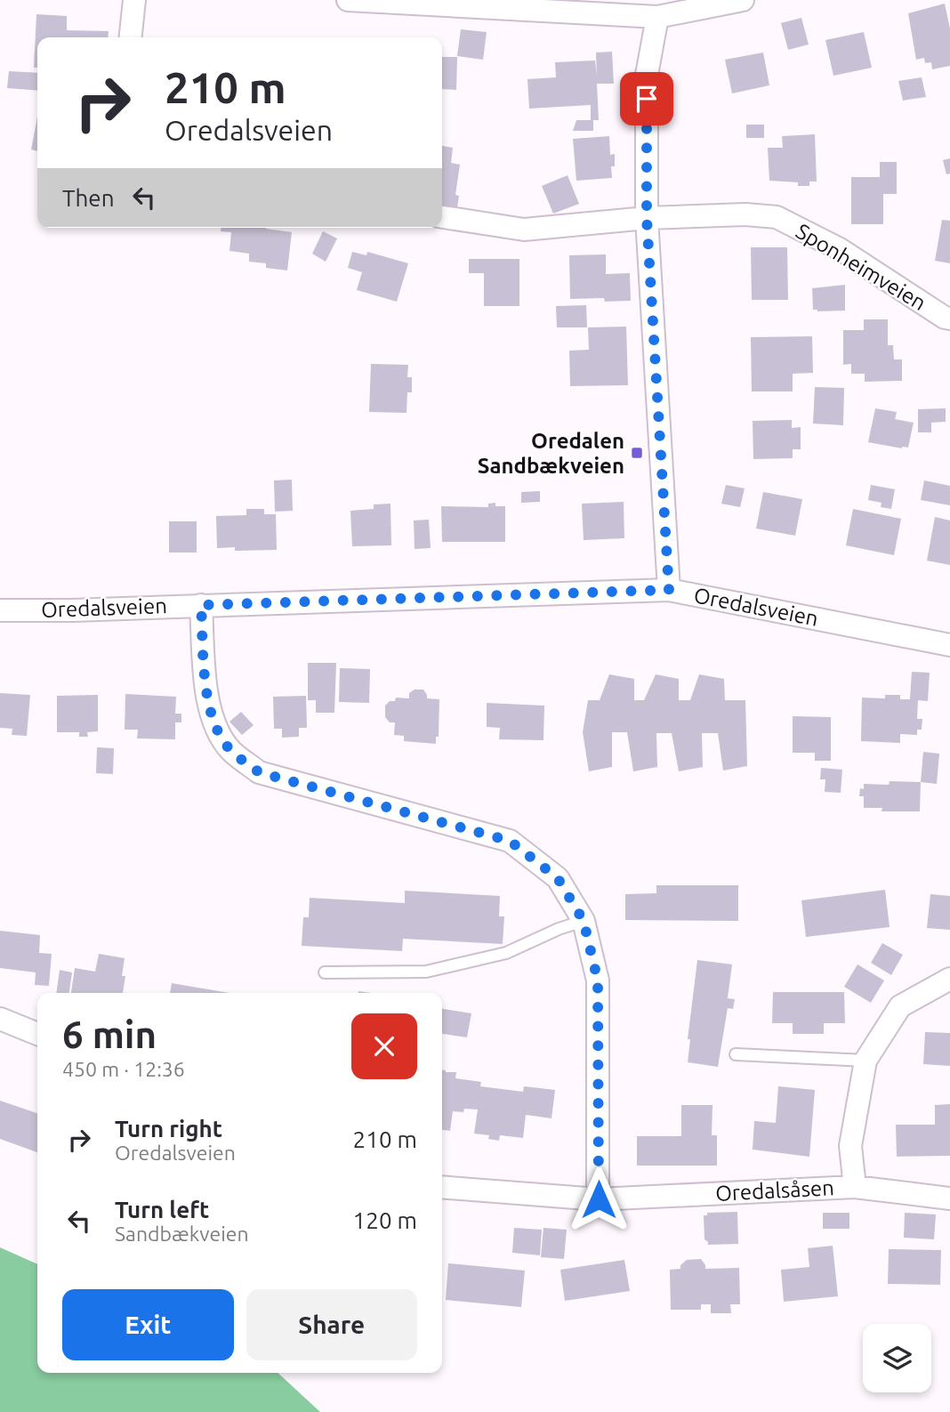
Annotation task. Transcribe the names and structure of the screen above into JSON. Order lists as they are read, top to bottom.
{
  "streets": {
    "street": ["Sponheimveien", "Oredalsveien", "Oredalsåsen"]
  },
  "places": {
    "transit": ["Oredalen Sandbækveien"]
  },
  "page": {
    "turn": ["210 m", "Oredalsveien"],
    "then": "Then",
    "heading": ["6 min", "450 m · 12:36"],
    "list": [
      {
        "name": "Turn right",
        "note": "Oredalsveien",
        "value": "210 m"
      },
      {
        "name": "Turn left",
        "note": "Sandbækveien",
        "value": "120 m"
      }
    ],
    "buttons": ["Exit", "Share"]
  }
}
